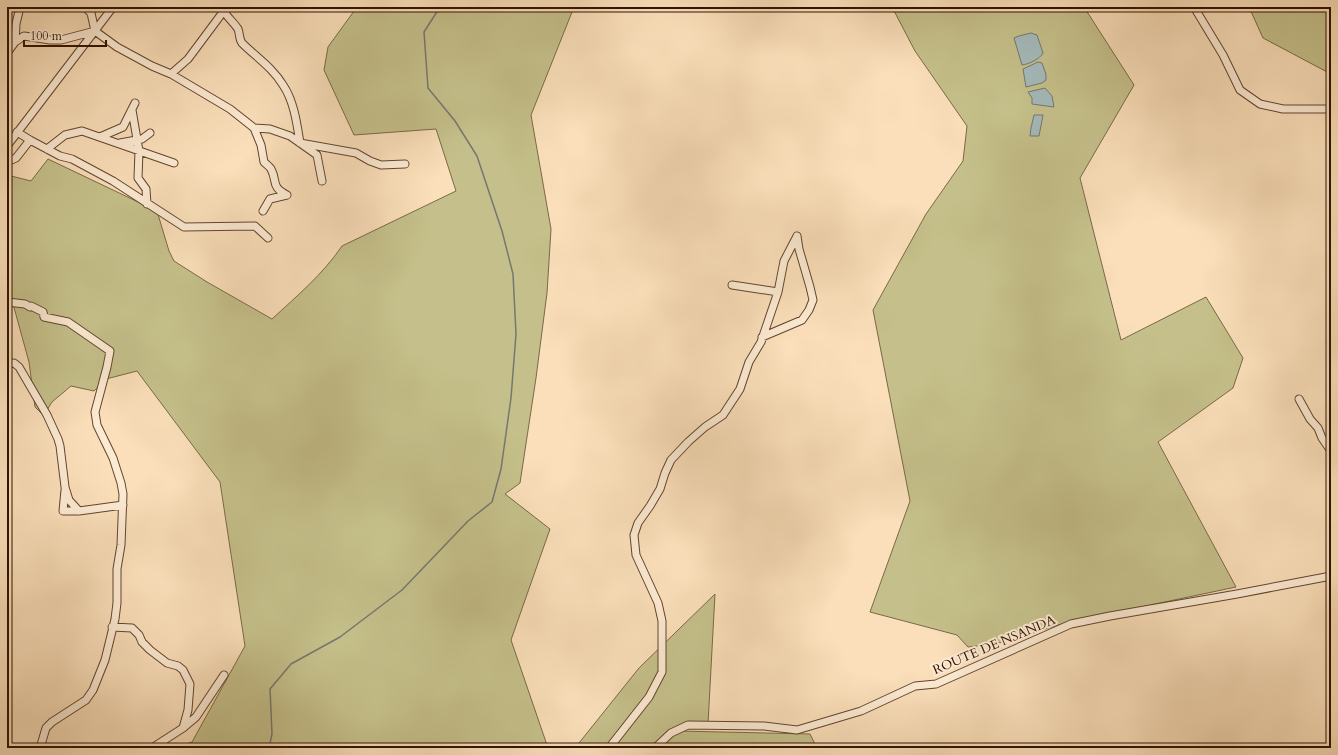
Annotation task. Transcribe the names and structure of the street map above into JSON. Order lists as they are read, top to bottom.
{
  "streets": {
    "street": ["ROUTE DE NSANDA"]
  },
  "scale_bar": "100 m"
}
